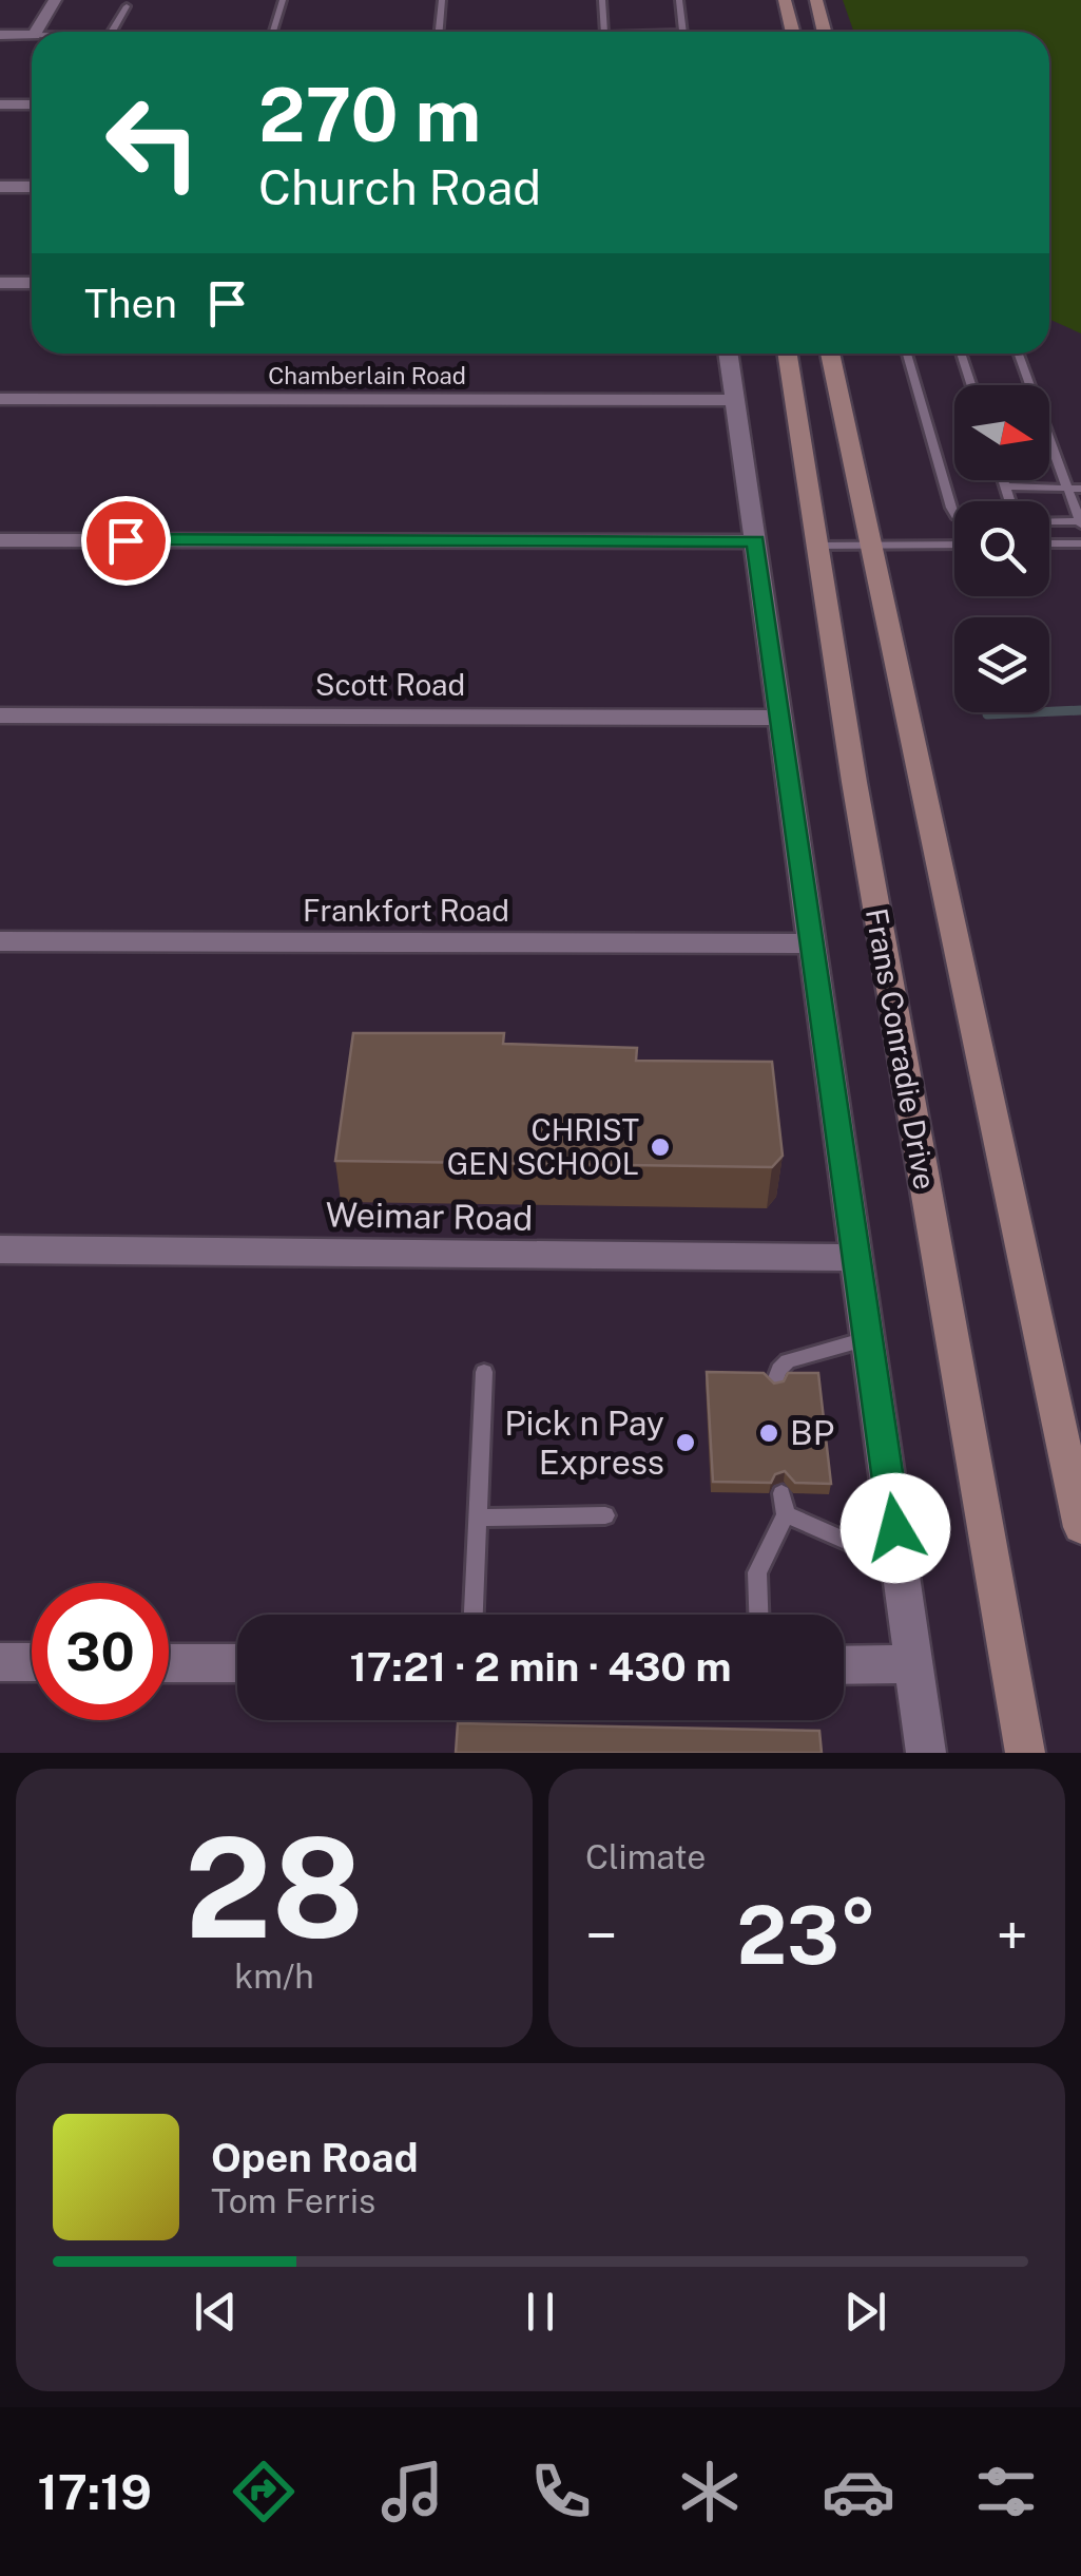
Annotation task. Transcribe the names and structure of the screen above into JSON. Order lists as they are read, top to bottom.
{
  "streets": {
    "main road": ["Frans Conradie Drive"],
    "street": [
      "Chamberlain Road",
      "Scott Road",
      "Frankfort Road",
      "Weimar Road"
    ]
  },
  "places": ["CHRIST GEN SCHOOL", "BP", "Pick n Pay Express"],
  "north": "right",
  "page": {
    "turn": ["270 m", "Church Road"],
    "then": "Then",
    "limit": "30",
    "trip": "17:21 · 2 min · 430 m",
    "tile": [
      ["28", "km/h"],
      "Climate"
    ],
    "heat": ["−", "23°", "+"],
    "song": ["Open Road", "Tom Ferris"],
    "tabs": "17:19"
  }
}
